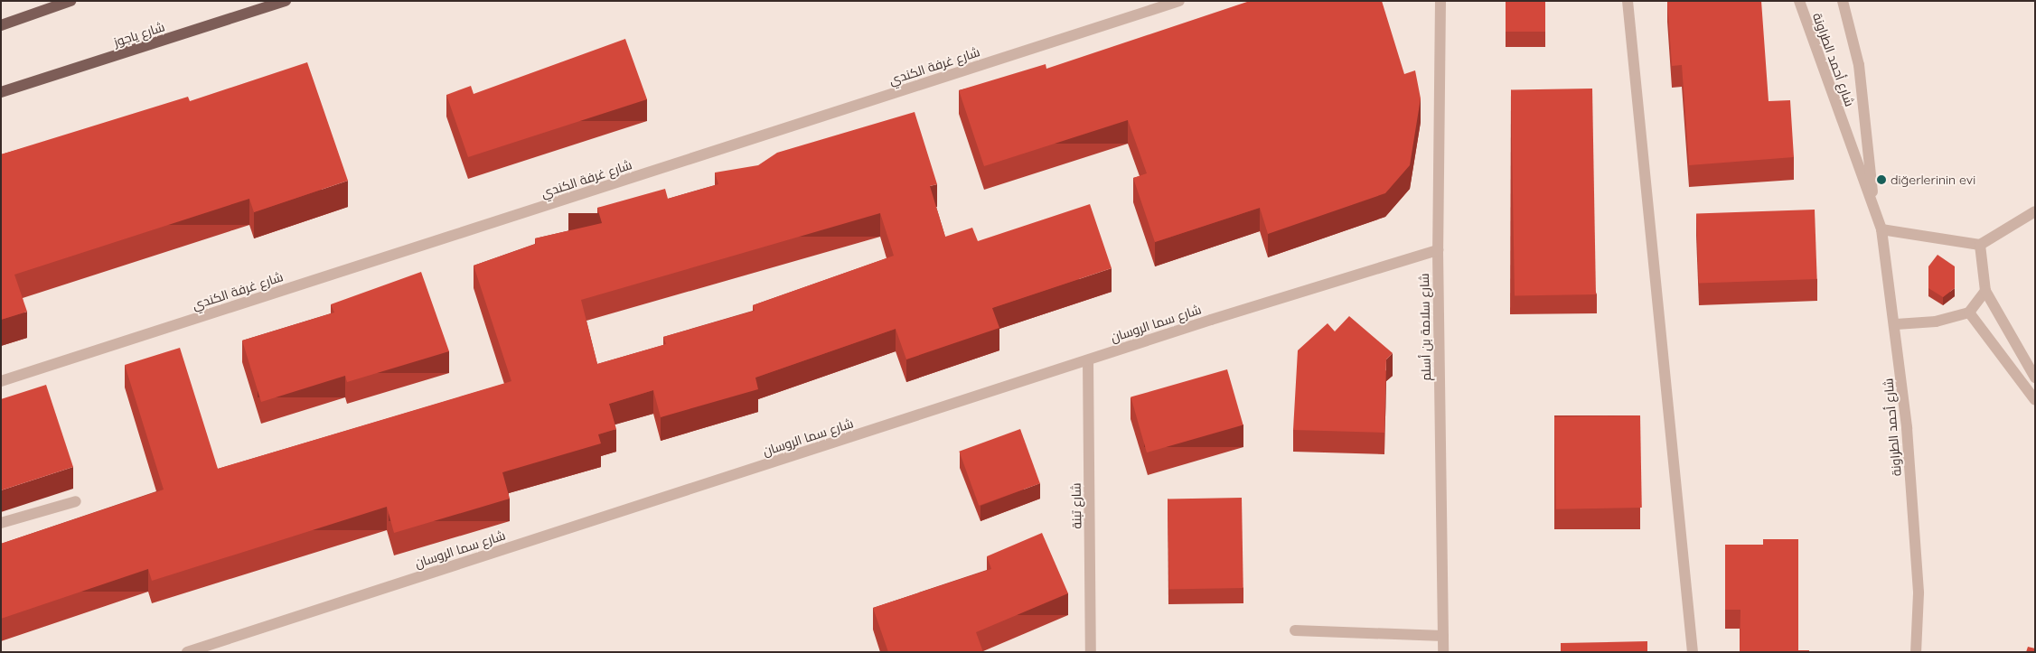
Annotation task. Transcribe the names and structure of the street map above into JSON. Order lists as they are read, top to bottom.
{
  "streets": {
    "main road": ["شارع ياجوز"],
    "street": [
      "شارع أحمد الطراونة",
      "شارع غرفة الكندي",
      "شارع سما الروسان",
      "شارع سلامة بن أسلم",
      "شارع تبنة"
    ]
  },
  "crossings": [
    ["شارع سما الروسان", "شارع سلامة بن أسلم"],
    ["شارع سما الروسان", "شارع تبنة"]
  ],
  "places": ["diğerlerinin evi"]
}
